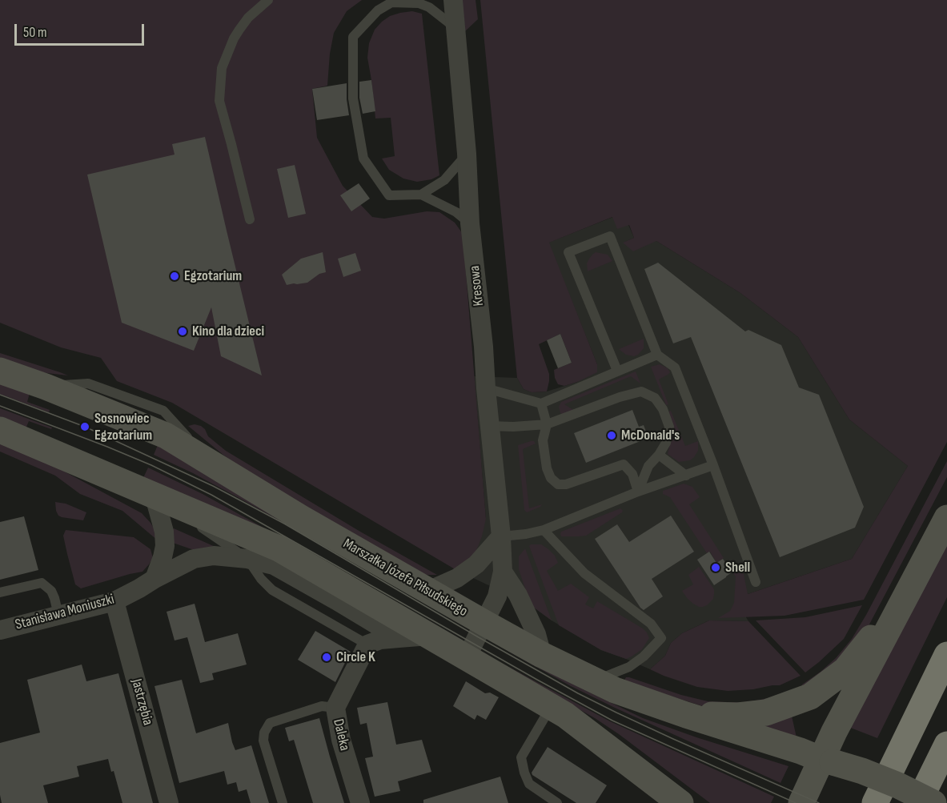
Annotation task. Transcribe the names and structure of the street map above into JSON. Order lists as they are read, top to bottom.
{
  "streets": {
    "main road": ["Marszałka Józefa Piłsudskiego"],
    "street": [
      "Kresowa",
      "Stanisława Moniuszki",
      "Jastrzębia",
      "Daleka"
    ]
  },
  "crossings": [
    ["Kresowa", "Marszałka Józefa Piłsudskiego"],
    ["Stanisława Moniuszki", "Jastrzębia"]
  ],
  "places": [
    "Egzotarium",
    "Kino dla dzieci",
    "Sosnowiec Egzotarium",
    "McDonald's",
    "Shell",
    "Circle K"
  ],
  "scale_bar": "50 m"
}
